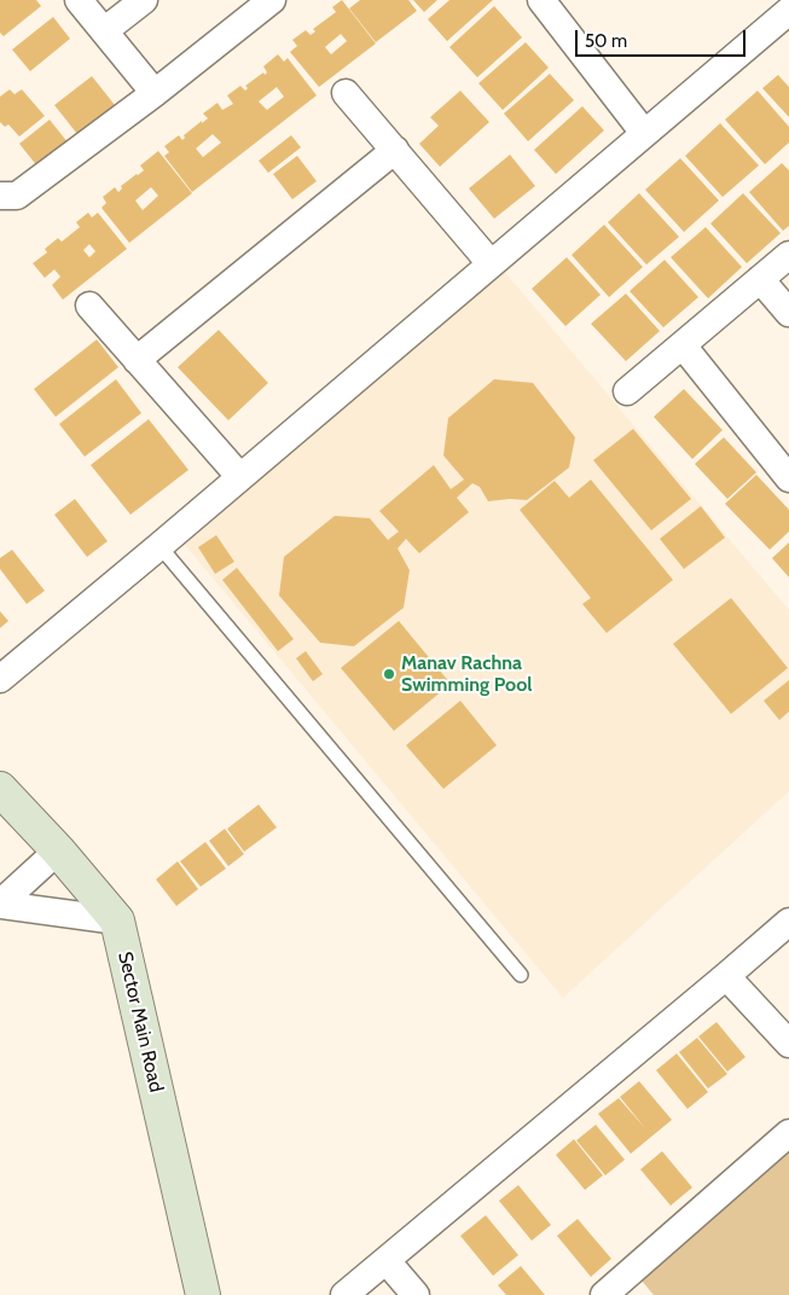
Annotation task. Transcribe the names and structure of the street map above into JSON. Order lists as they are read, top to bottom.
{
  "streets": {
    "street": ["Sector Main Road"]
  },
  "places": ["Manav Rachna Swimming Pool"],
  "scale_bar": "50 m"
}
